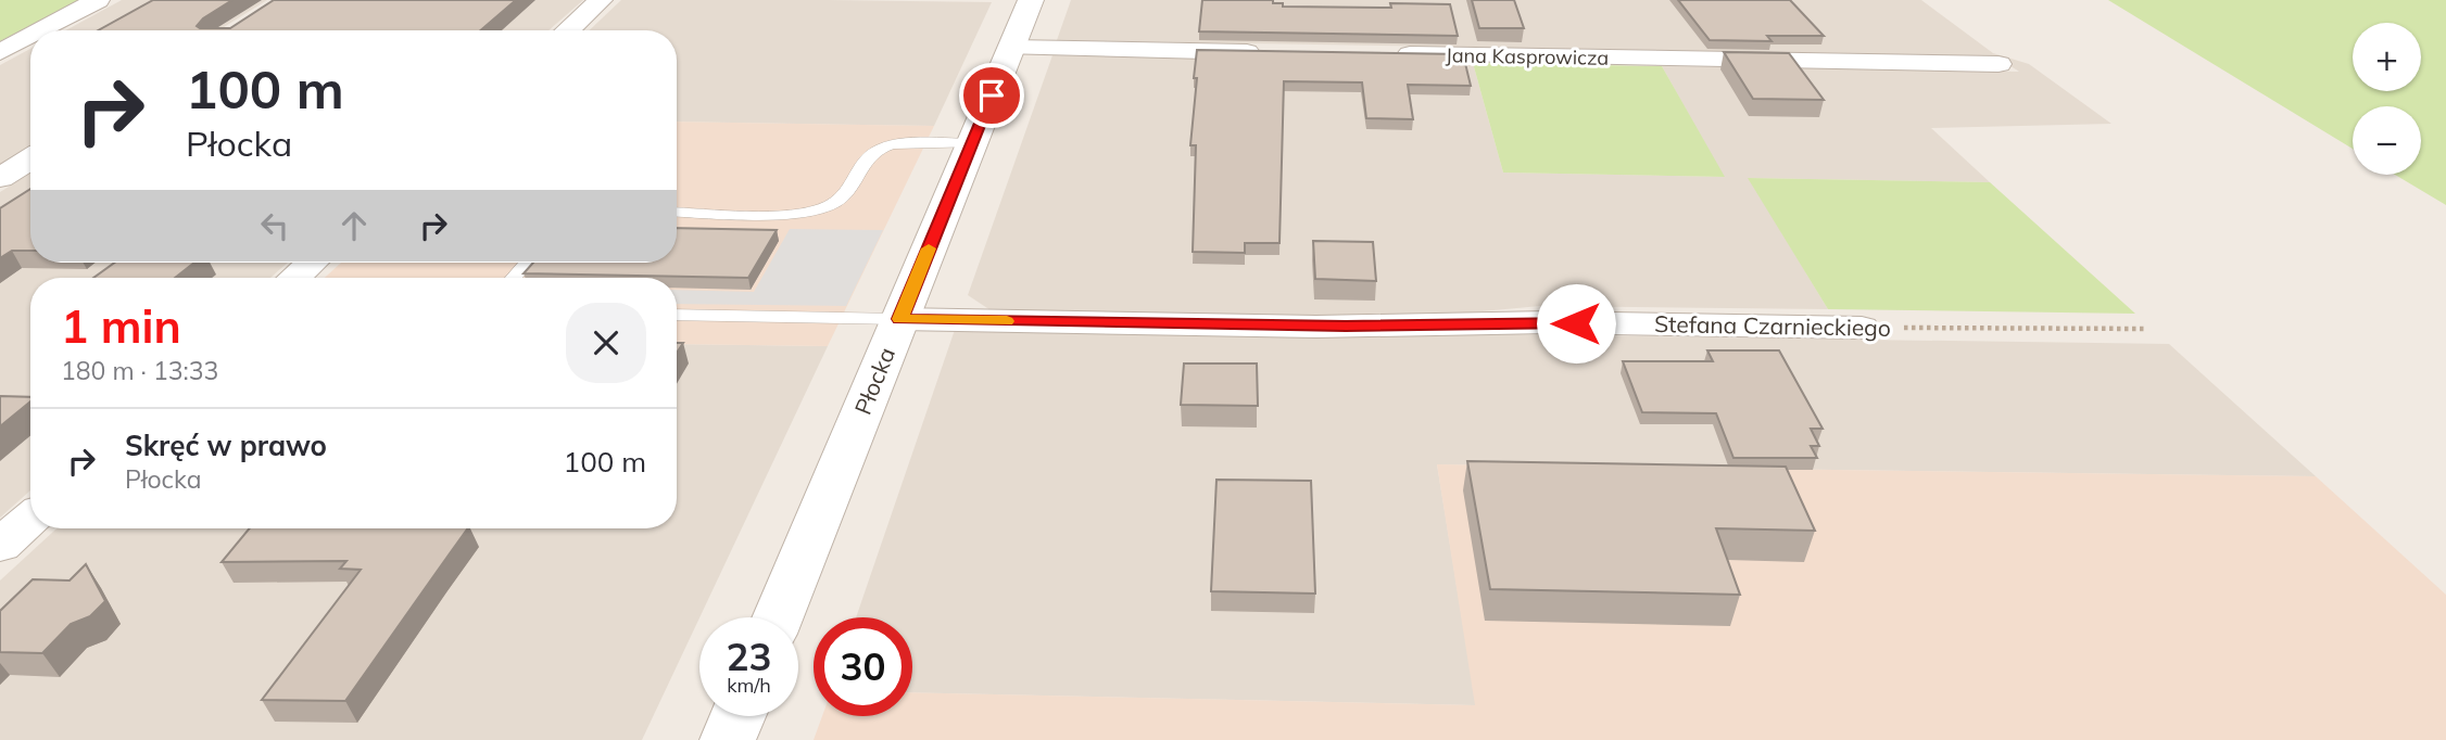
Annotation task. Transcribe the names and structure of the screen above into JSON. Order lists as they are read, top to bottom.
{
  "streets": {
    "street": ["Jana Kasprowicza", "Stefana Czarnieckiego", "Płocka"]
  },
  "crossings": [
    ["Stefana Czarnieckiego", "Płocka"]
  ],
  "page": {
    "map_buttons": ["+", "−"],
    "turn": ["100 m", "Płocka"],
    "heading": ["1 min", "180 m · 13:33"],
    "list": [
      {
        "name": "Skręć w prawo",
        "note": "Płocka",
        "value": "100 m"
      }
    ],
    "speed": "23 km/h",
    "limit": "30"
  }
}
